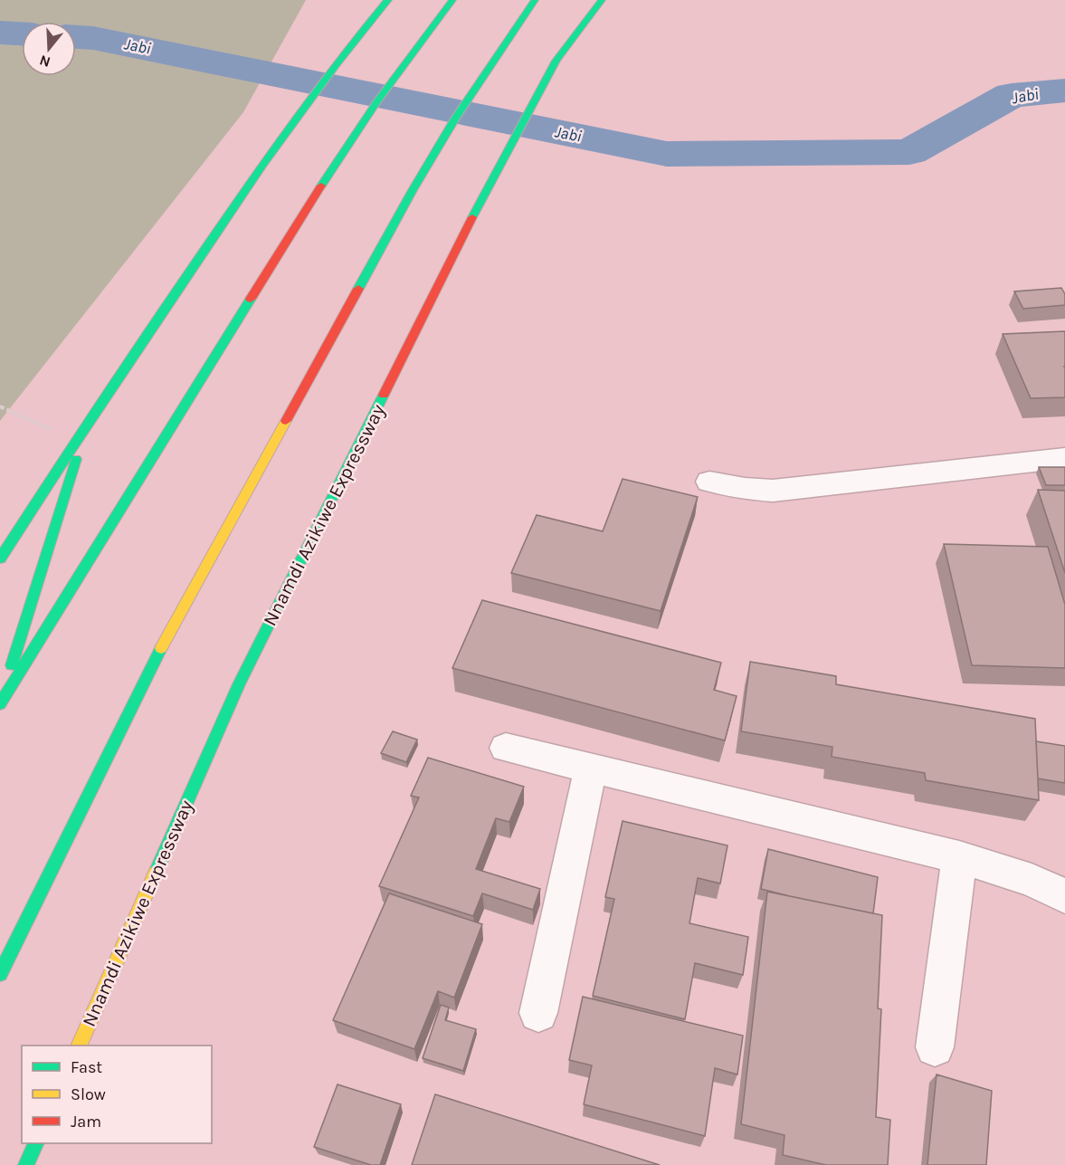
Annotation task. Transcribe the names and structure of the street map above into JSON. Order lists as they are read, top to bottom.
{
  "streets": {
    "highway": ["Nnamdi Azikiwe Expressway"]
  },
  "water": ["Jabi"],
  "legend": ["Fast", "Slow", "Jam"],
  "north": "bottom"
}
